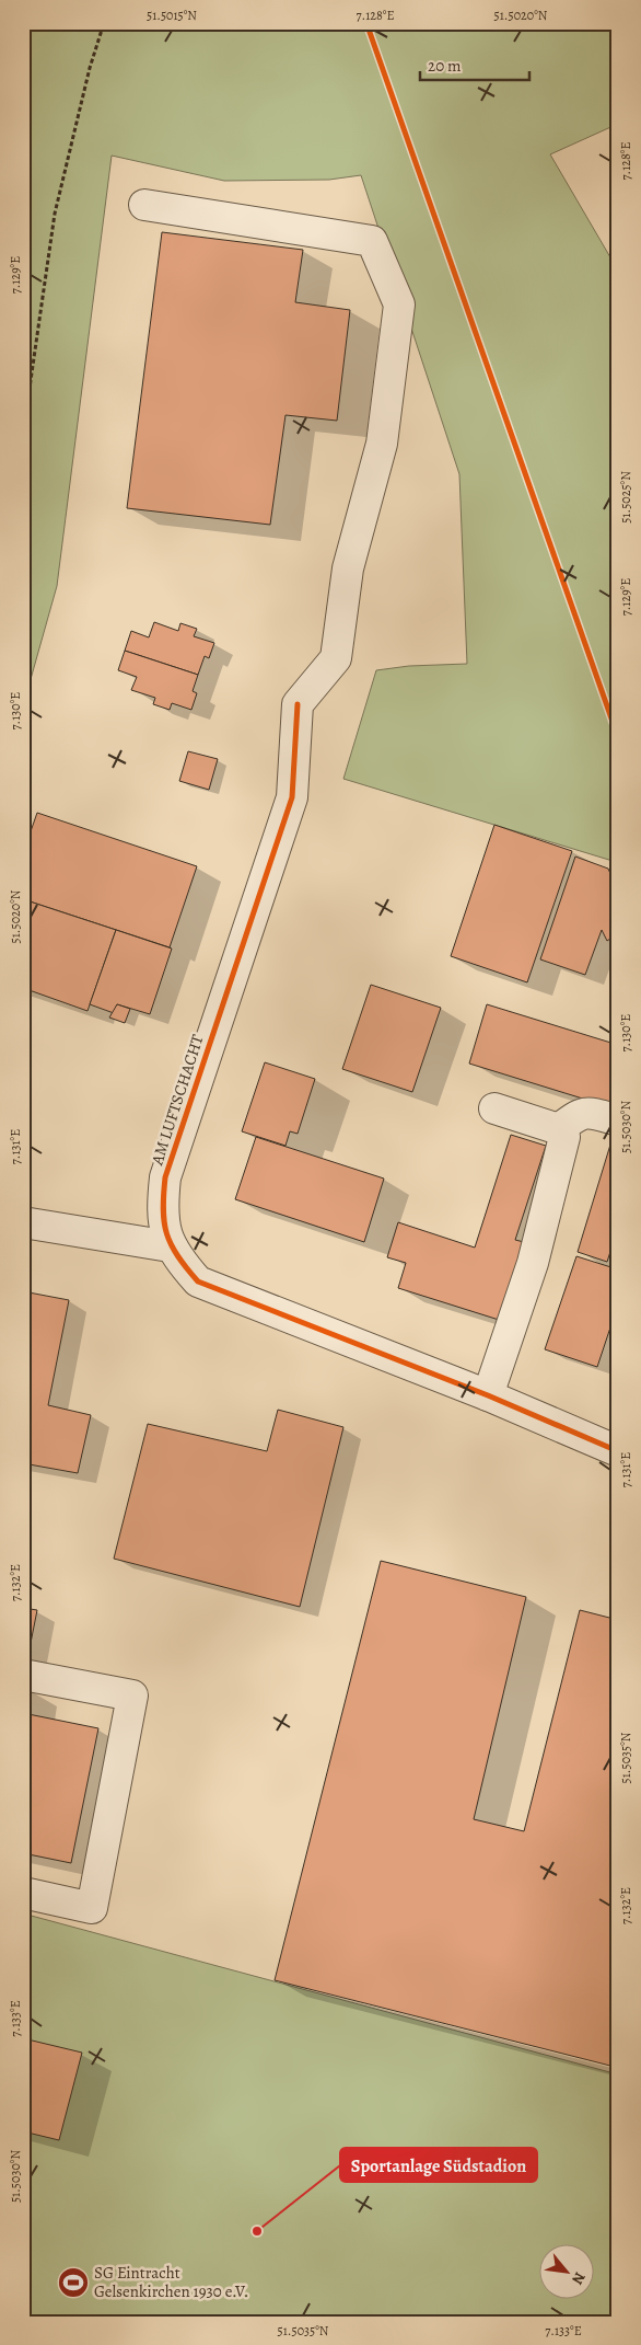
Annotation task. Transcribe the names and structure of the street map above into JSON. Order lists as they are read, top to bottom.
{
  "streets": {
    "street": ["AM LUFTSCHACHT"]
  },
  "places": {
    "other": ["Sportanlage Südstadion"],
    "sports": ["SG Eintracht Gelsenkirchen 1930 e.V."]
  },
  "scale_bar": "20 m",
  "north": "bottom right",
  "coordinates": [
    "51.5015°N",
    "7.128°E",
    "51.5020°N",
    "7.129°E",
    "51.5025°N",
    "7.130°E",
    "51.5030°N",
    "7.131°E",
    "7.132°E",
    "51.5035°N",
    "7.133°E"
  ]
}
